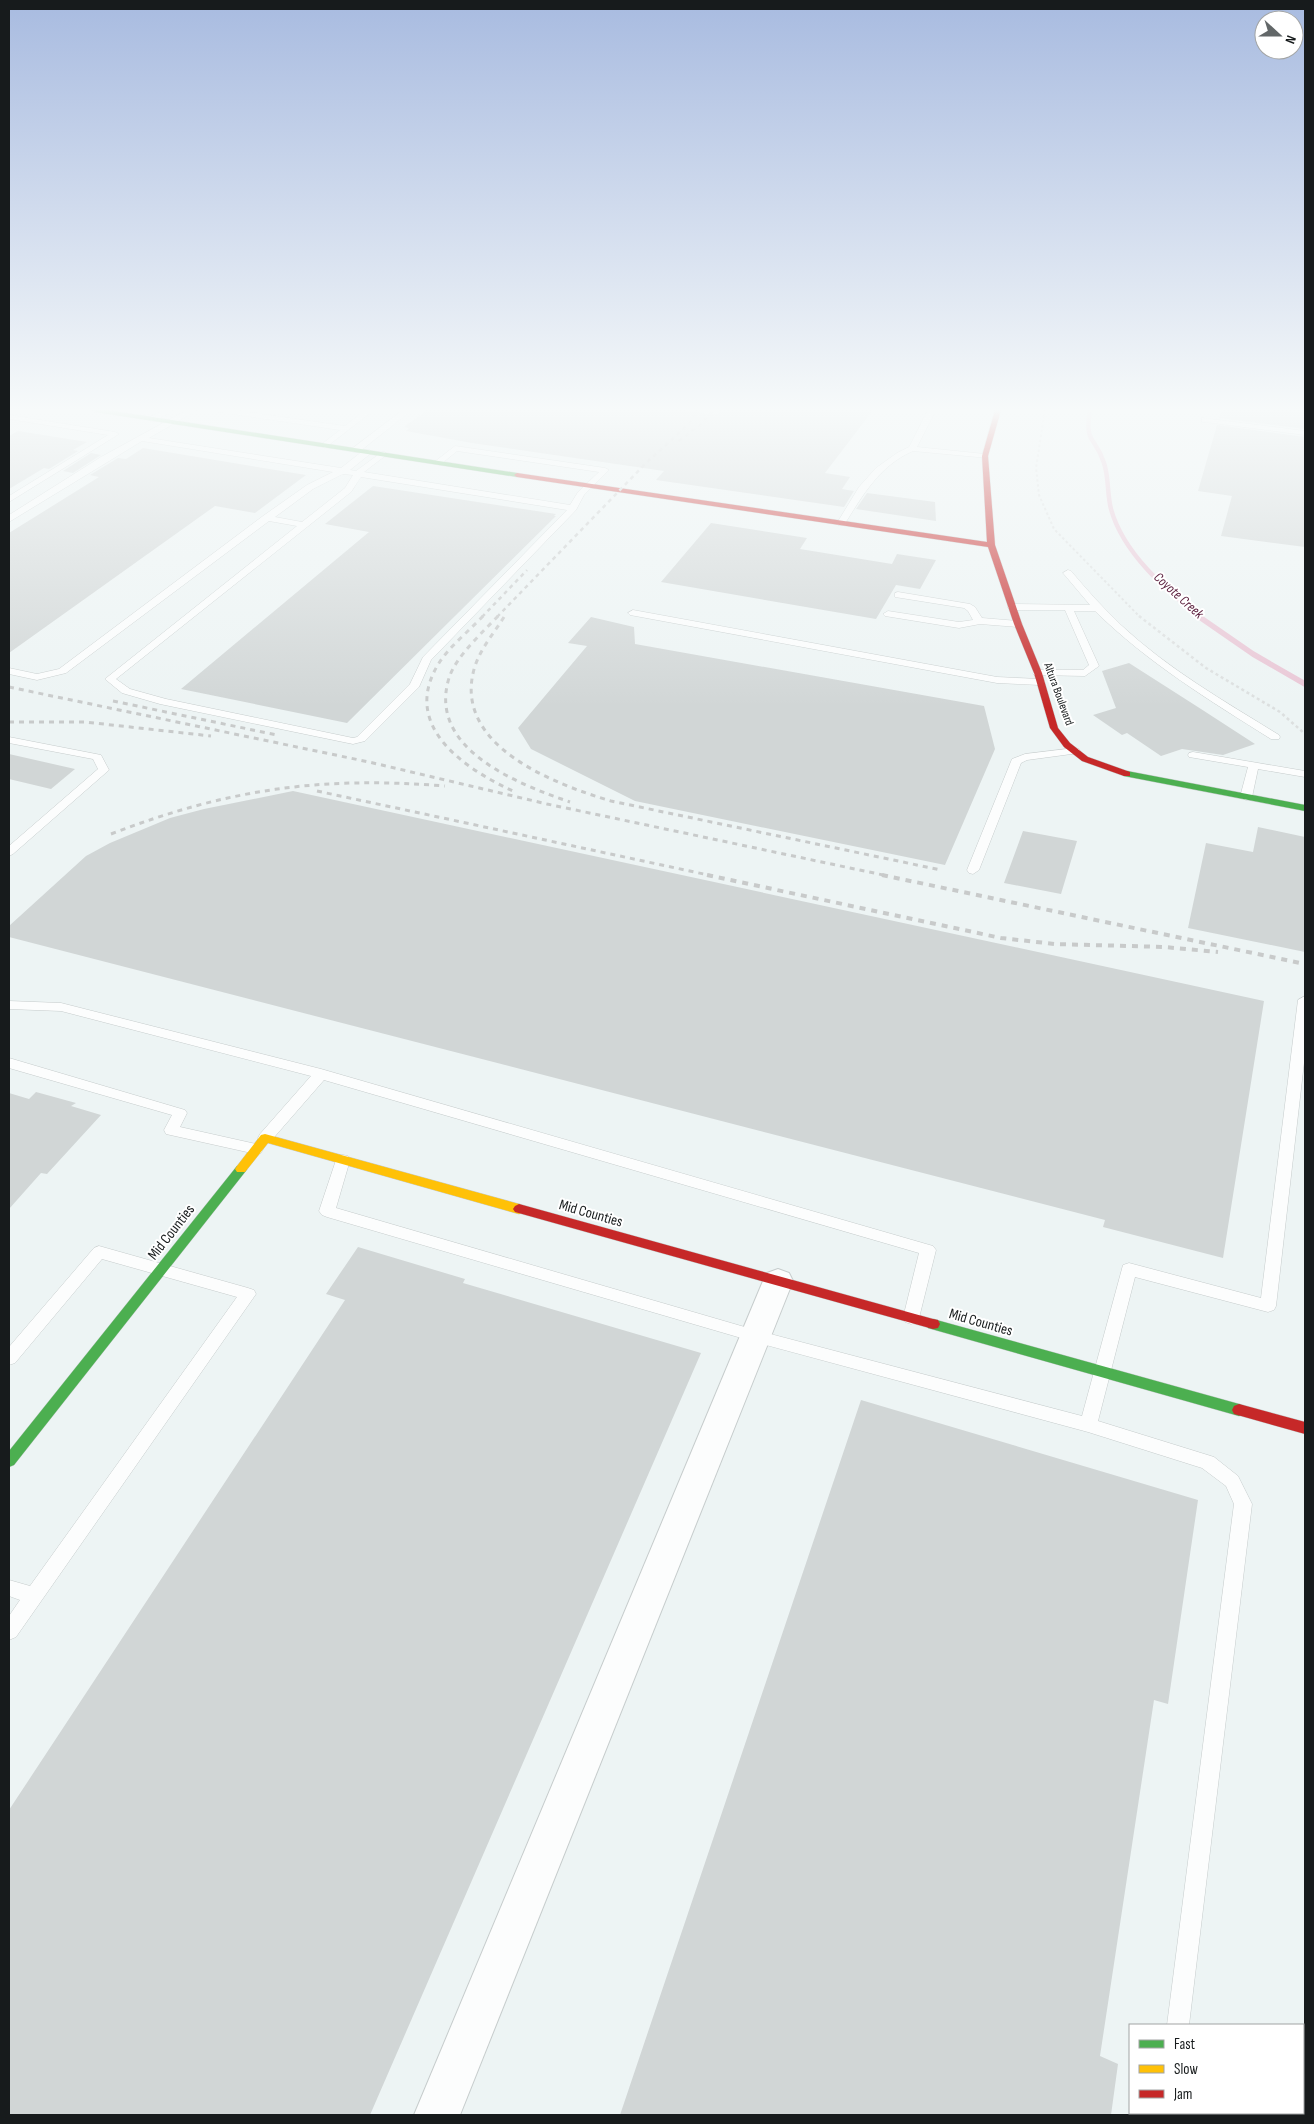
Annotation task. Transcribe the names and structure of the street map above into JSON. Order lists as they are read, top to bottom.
{
  "streets": {
    "street": ["Altura Boulevard", "Mid Counties"]
  },
  "water": ["Coyote Creek"],
  "legend": ["Fast", "Slow", "Jam"],
  "north": "right"
}
